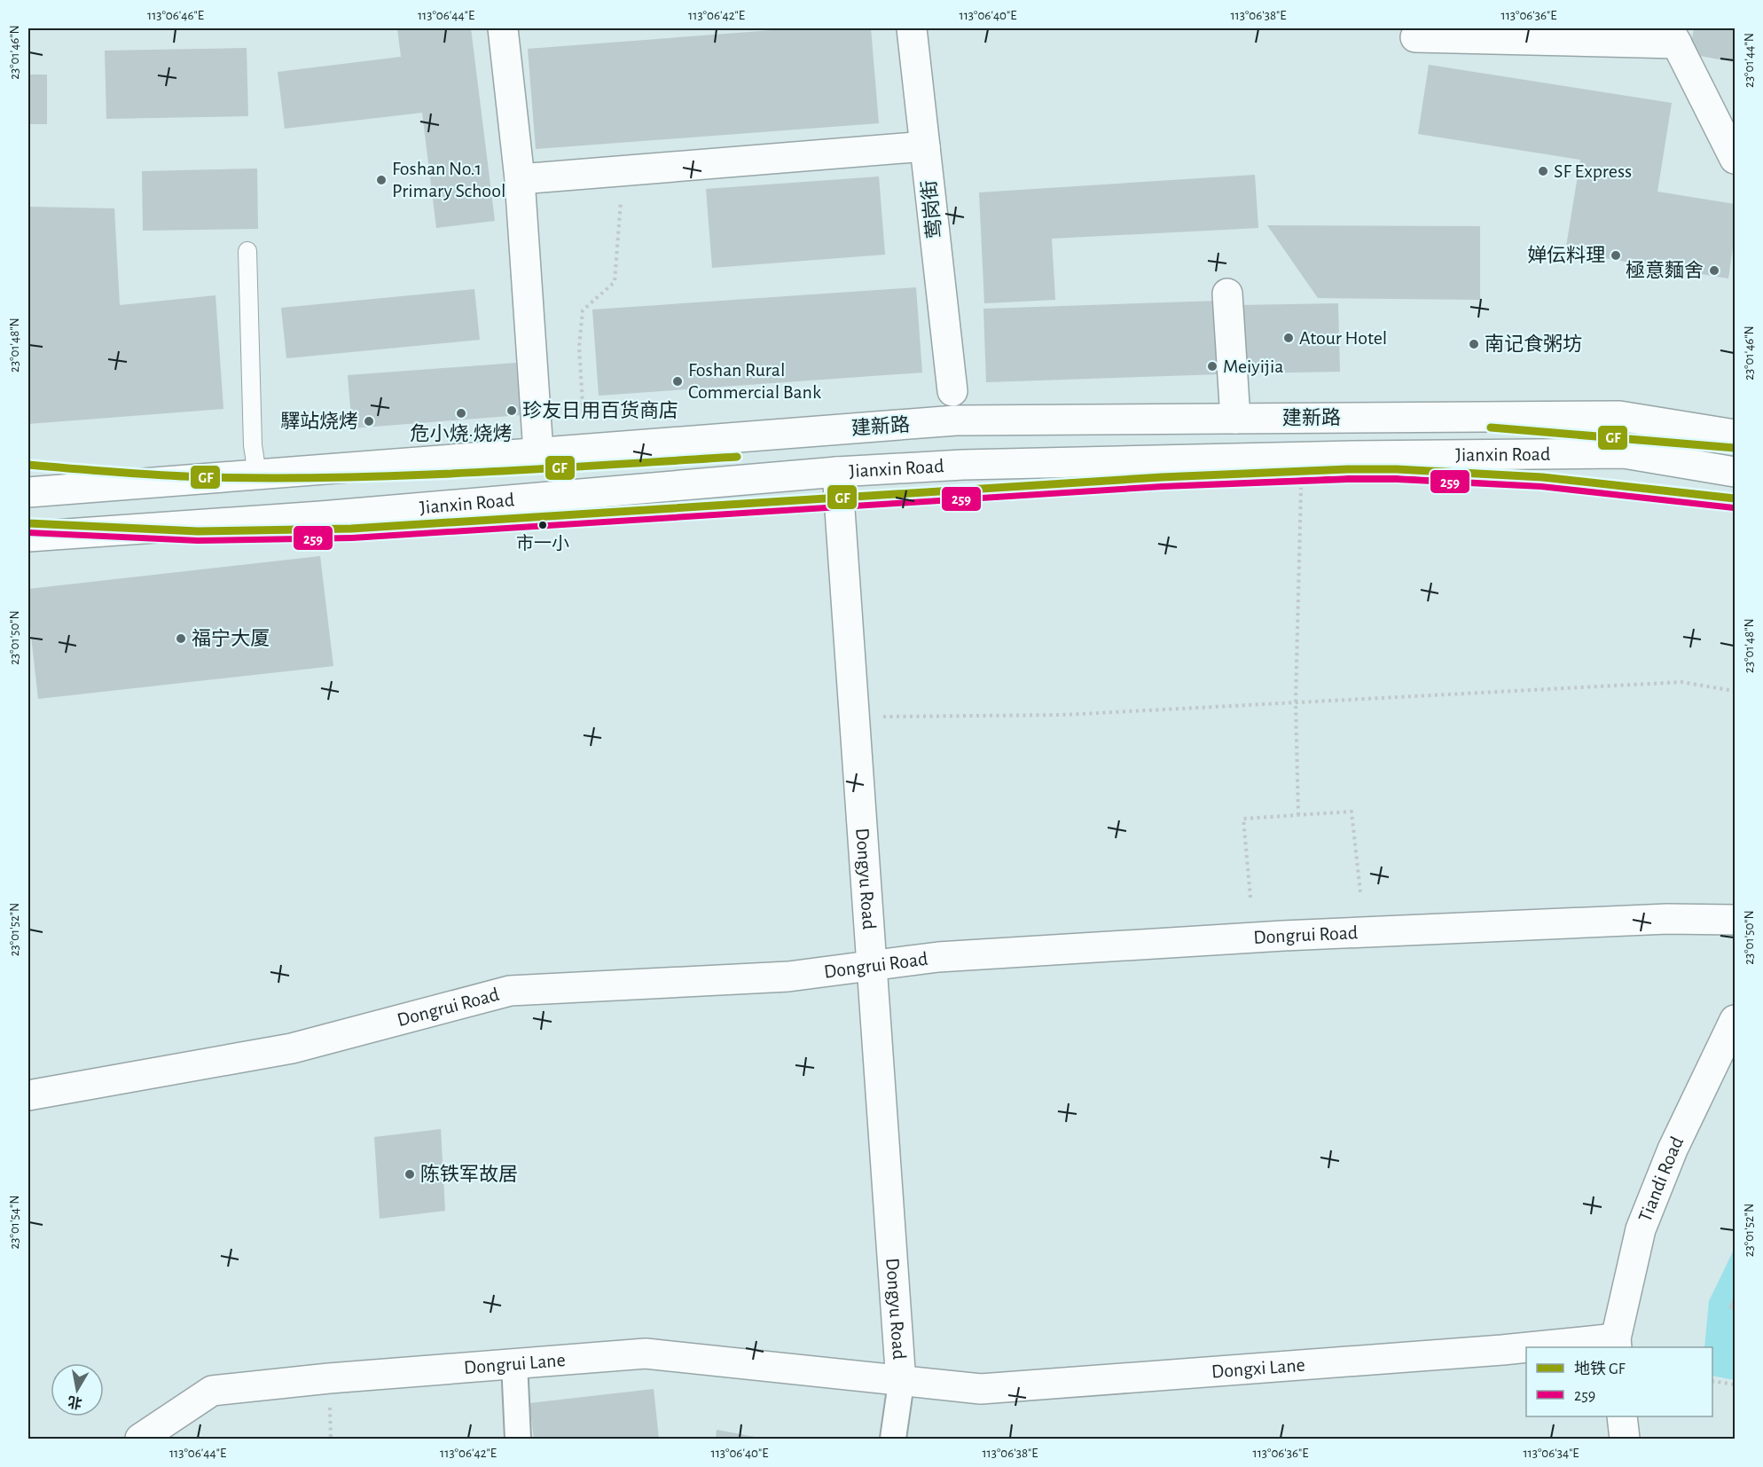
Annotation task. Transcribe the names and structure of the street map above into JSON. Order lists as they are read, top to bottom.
{
  "streets": {
    "street": [
      "莺岗街",
      "建新路",
      "Jianxin Road",
      "Dongyu Road",
      "Dongrui Road",
      "Tiandi Road",
      "Dongrui Lane",
      "Dongxi Lane"
    ]
  },
  "crossings": [
    ["Jianxin Road", "Dongyu Road"],
    ["Dongyu Road", "Dongrui Road"],
    ["Dongyu Road", "Dongrui Lane"],
    ["Dongyu Road", "Dongxi Lane"],
    ["Tiandi Road", "Dongxi Lane"],
    ["Dongrui Lane", "Dongxi Lane"]
  ],
  "places": [
    "SF Express",
    "Foshan No.1 Primary School",
    "婵伝料理",
    "極意麵舍",
    "Atour Hotel",
    "南记食粥坊",
    "Meiyijia",
    "Foshan Rural Commercial Bank",
    "珍友日用百货商店",
    "危小烧·烧烤",
    "驛站烧烤",
    "市一小",
    "福宁大厦",
    "陈铁军故居"
  ],
  "lines": ["metro line GF", "transit line 259"],
  "legend": ["地铁 GF", "259"],
  "north": "bottom",
  "coordinates": [
    "113°06'46\"E",
    "113°06'44\"E",
    "113°06'42\"E",
    "113°06'40\"E",
    "113°06'38\"E",
    "113°06'36\"E",
    "23°01'46\"N",
    "23°01'44\"N",
    "23°01'48\"N",
    "23°01'50\"N",
    "23°01'52\"N",
    "23°01'54\"N",
    "113°06'34\"E"
  ]
}
